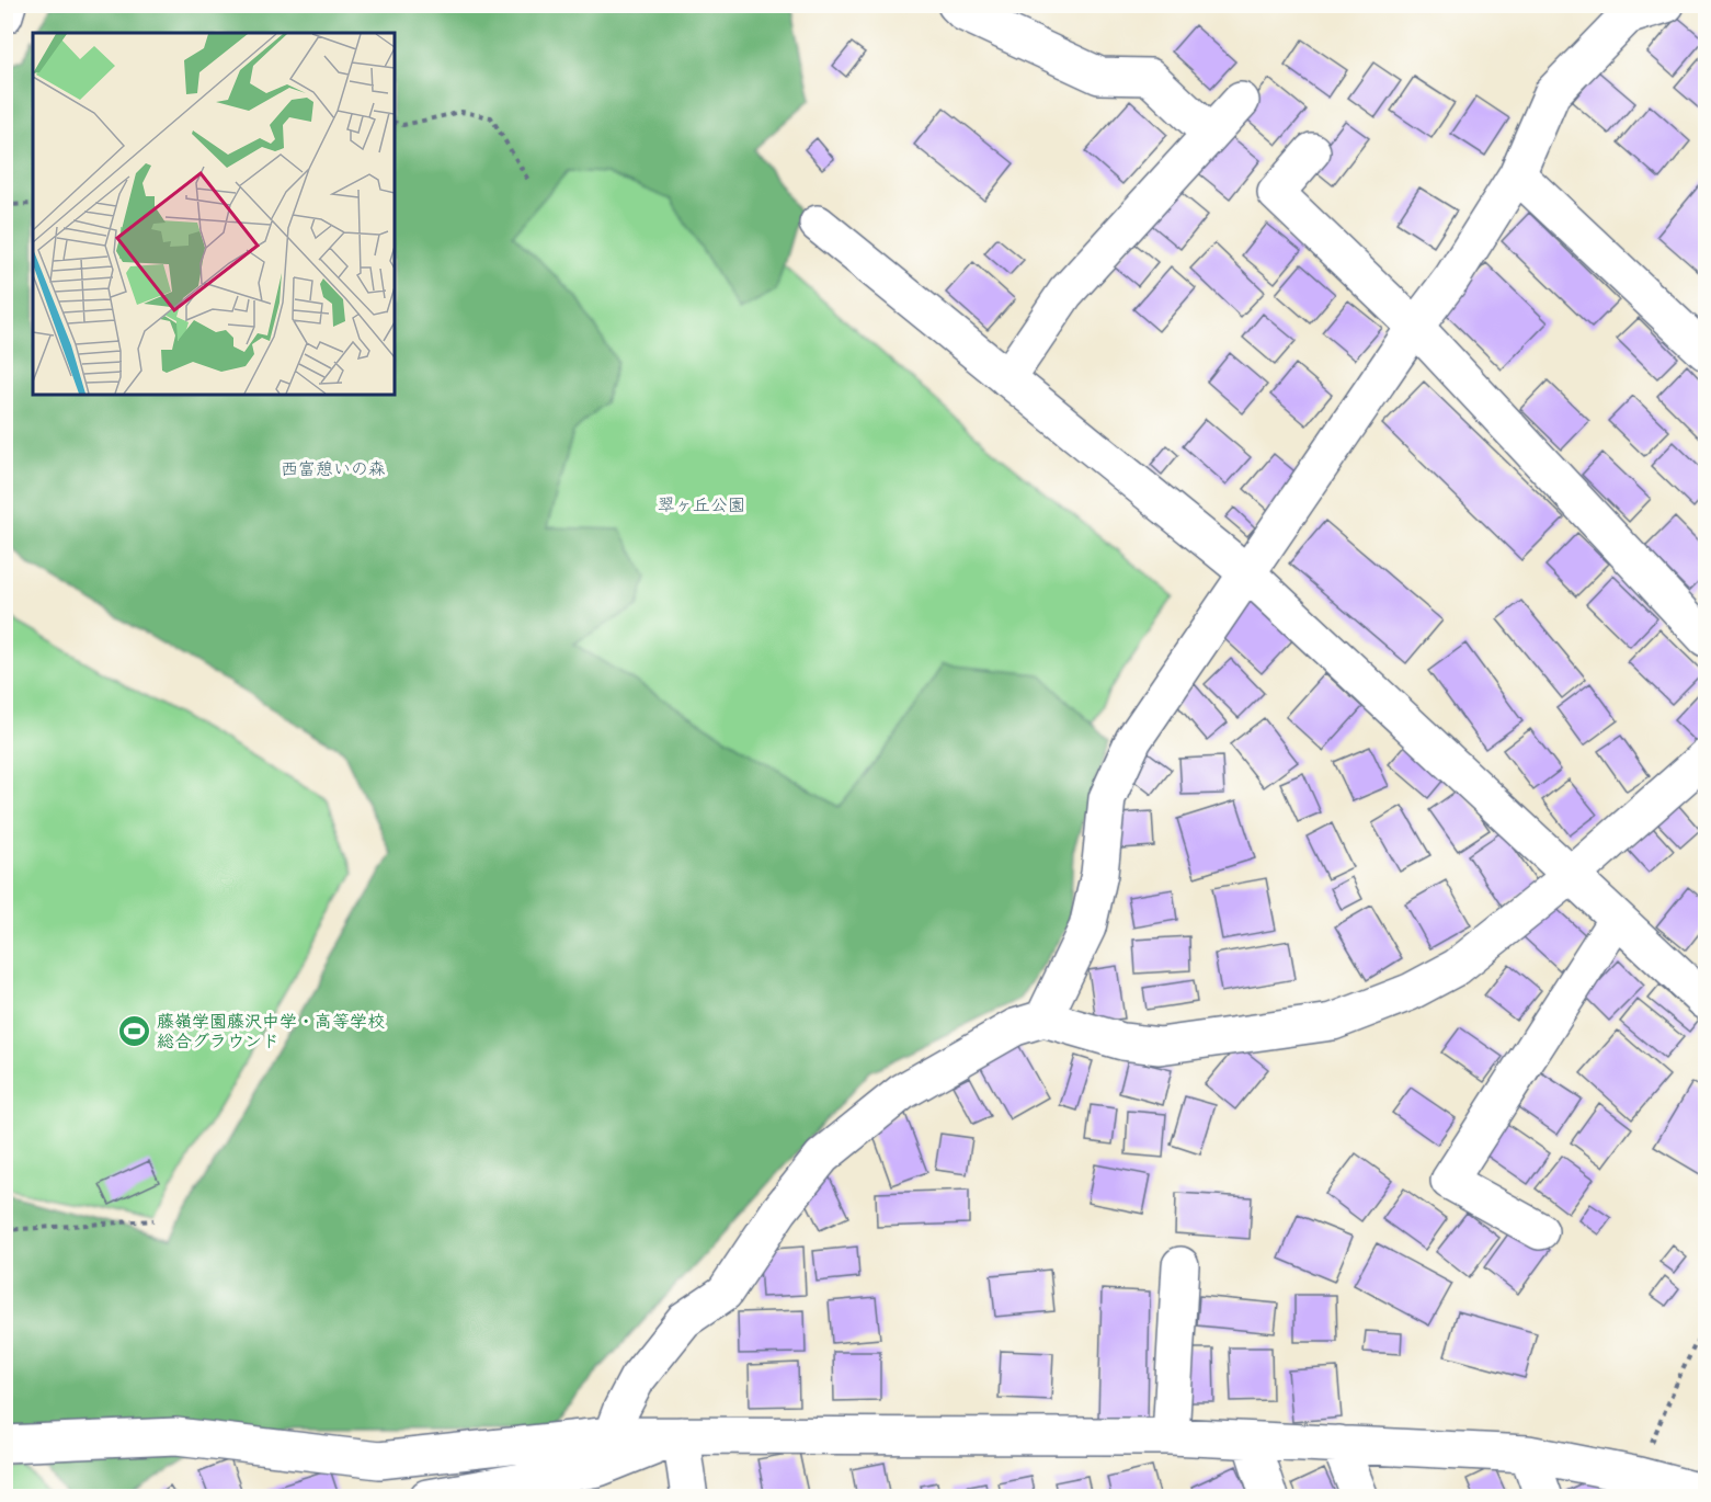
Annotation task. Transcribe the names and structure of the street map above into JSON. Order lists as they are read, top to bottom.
{
  "parks": ["西富憩いの森", "翠ヶ丘公園"],
  "places": {
    "sports": ["藤嶺学園藤沢中学・高等学校 総合グラウンド"]
  }
}
